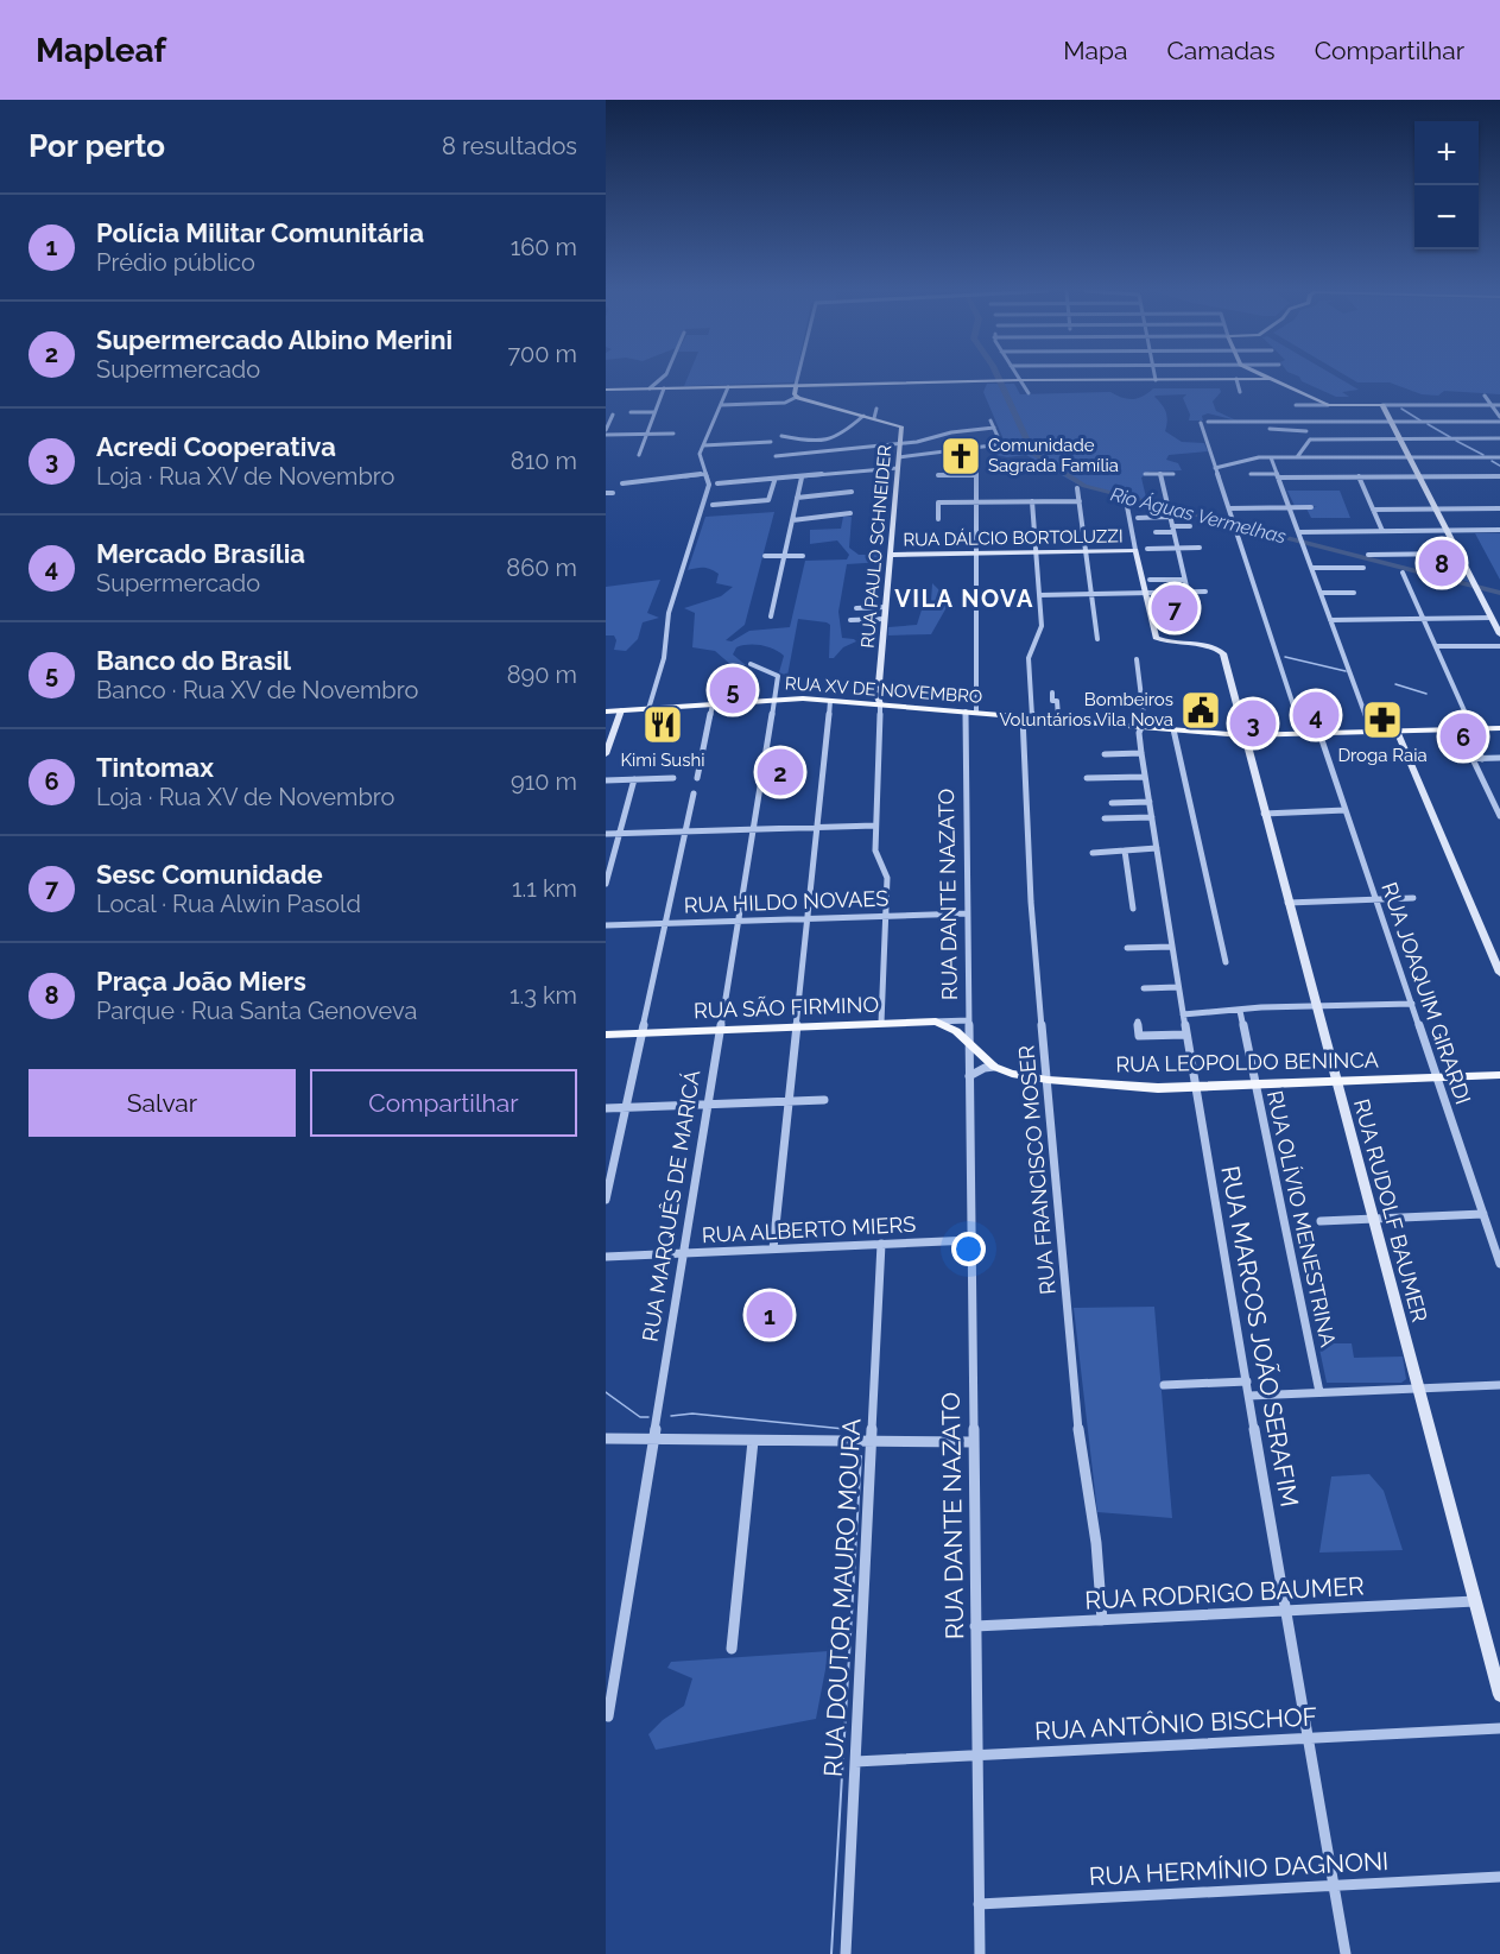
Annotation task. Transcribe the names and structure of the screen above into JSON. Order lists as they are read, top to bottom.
{
  "streets": {
    "main road": ["RUA XV DE NOVEMBRO", "RUA SÃO FIRMINO", "RUA LEOPOLDO BENINCA"],
    "street": [
      "RUA DÁLCIO BORTOLUZZI",
      "RUA PAULO SCHNEIDER",
      "RUA DANTE NAZATO",
      "RUA HILDO NOVAES",
      "RUA JOAQUIM GIRARDI",
      "RUA FRANCISCO MOSER",
      "RUA MARQUÊS DE MARICÁ",
      "RUA RUDOLF BAUMER",
      "RUA OLÍVIO MENESTRINA",
      "RUA ALBERTO MIERS",
      "RUA MARCOS JOÃO SERAFIM",
      "RUA RODRIGO BAUMER",
      "RUA DOUTOR MAURO MOURA",
      "RUA ANTÔNIO BISCHOF",
      "RUA HERMÍNIO DAGNONI"
    ]
  },
  "crossings": [
    ["RUA DÁLCIO BORTOLUZZI", "RUA PAULO SCHNEIDER"],
    ["RUA DÁLCIO BORTOLUZZI", "RUA FRANCISCO MOSER"],
    ["RUA PAULO SCHNEIDER", "RUA XV DE NOVEMBRO"],
    ["RUA XV DE NOVEMBRO", "RUA DANTE NAZATO"],
    ["RUA XV DE NOVEMBRO", "RUA JOAQUIM GIRARDI"],
    ["RUA XV DE NOVEMBRO", "RUA FRANCISCO MOSER"],
    ["RUA XV DE NOVEMBRO", "RUA MARQUÊS DE MARICÁ"],
    ["RUA XV DE NOVEMBRO", "RUA RUDOLF BAUMER"],
    ["RUA XV DE NOVEMBRO", "RUA MARCOS JOÃO SERAFIM"],
    ["RUA DANTE NAZATO", "RUA HILDO NOVAES"],
    ["RUA DANTE NAZATO", "RUA SÃO FIRMINO"],
    ["RUA DANTE NAZATO", "RUA LEOPOLDO BENINCA"],
    ["RUA DANTE NAZATO", "RUA ALBERTO MIERS"],
    ["RUA DANTE NAZATO", "RUA RODRIGO BAUMER"],
    ["RUA DANTE NAZATO", "RUA ANTÔNIO BISCHOF"],
    ["RUA DANTE NAZATO", "RUA HERMÍNIO DAGNONI"],
    ["RUA HILDO NOVAES", "RUA MARQUÊS DE MARICÁ"],
    ["RUA JOAQUIM GIRARDI", "RUA LEOPOLDO BENINCA"],
    ["RUA SÃO FIRMINO", "RUA LEOPOLDO BENINCA"],
    ["RUA SÃO FIRMINO", "RUA MARQUÊS DE MARICÁ"],
    ["RUA LEOPOLDO BENINCA", "RUA FRANCISCO MOSER"],
    ["RUA LEOPOLDO BENINCA", "RUA RUDOLF BAUMER"],
    ["RUA LEOPOLDO BENINCA", "RUA OLÍVIO MENESTRINA"],
    ["RUA LEOPOLDO BENINCA", "RUA MARCOS JOÃO SERAFIM"],
    ["RUA FRANCISCO MOSER", "RUA RODRIGO BAUMER"],
    ["RUA MARQUÊS DE MARICÁ", "RUA ALBERTO MIERS"],
    ["RUA RUDOLF BAUMER", "RUA RODRIGO BAUMER"],
    ["RUA ALBERTO MIERS", "RUA DOUTOR MAURO MOURA"],
    ["RUA MARCOS JOÃO SERAFIM", "RUA RODRIGO BAUMER"],
    ["RUA MARCOS JOÃO SERAFIM", "RUA ANTÔNIO BISCHOF"],
    ["RUA MARCOS JOÃO SERAFIM", "RUA HERMÍNIO DAGNONI"],
    ["RUA DOUTOR MAURO MOURA", "RUA ANTÔNIO BISCHOF"]
  ],
  "districts": ["VILA NOVA"],
  "water": ["Rio Águas Vermelhas"],
  "places": {
    "church": ["Comunidade Sagrada Família"],
    "public building": ["Bombeiros Voluntários Vila Nova"],
    "pharmacy": ["Droga Raia"],
    "restaurant": ["Kimi Sushi"]
  },
  "page": {
    "header": "Mapleaf",
    "nav": ["Mapa", "Camadas", "Compartilhar"],
    "heading": ["Por perto", "8 resultados"],
    "map_buttons": ["+", "−"],
    "list": [
      {
        "mark": "1",
        "name": "Polícia Militar Comunitária",
        "note": "Prédio público",
        "value": "160 m"
      },
      {
        "mark": "2",
        "name": "Supermercado Albino Merini",
        "note": "Supermercado",
        "value": "700 m"
      },
      {
        "mark": "3",
        "name": "Acredi Cooperativa",
        "note": "Loja · Rua XV de Novembro",
        "value": "810 m"
      },
      {
        "mark": "4",
        "name": "Mercado Brasília",
        "note": "Supermercado",
        "value": "860 m"
      },
      {
        "mark": "5",
        "name": "Banco do Brasil",
        "note": "Banco · Rua XV de Novembro",
        "value": "890 m"
      },
      {
        "mark": "6",
        "name": "Tintomax",
        "note": "Loja · Rua XV de Novembro",
        "value": "910 m"
      },
      {
        "mark": "7",
        "name": "Sesc Comunidade",
        "note": "Local · Rua Alwin Pasold",
        "value": "1.1 km"
      },
      {
        "mark": "8",
        "name": "Praça João Miers",
        "note": "Parque · Rua Santa Genoveva",
        "value": "1.3 km"
      }
    ],
    "pins": [
      "8",
      "7",
      "5",
      "4",
      "3",
      "6",
      "2",
      "1"
    ],
    "buttons": ["Salvar", "Compartilhar"]
  }
}
